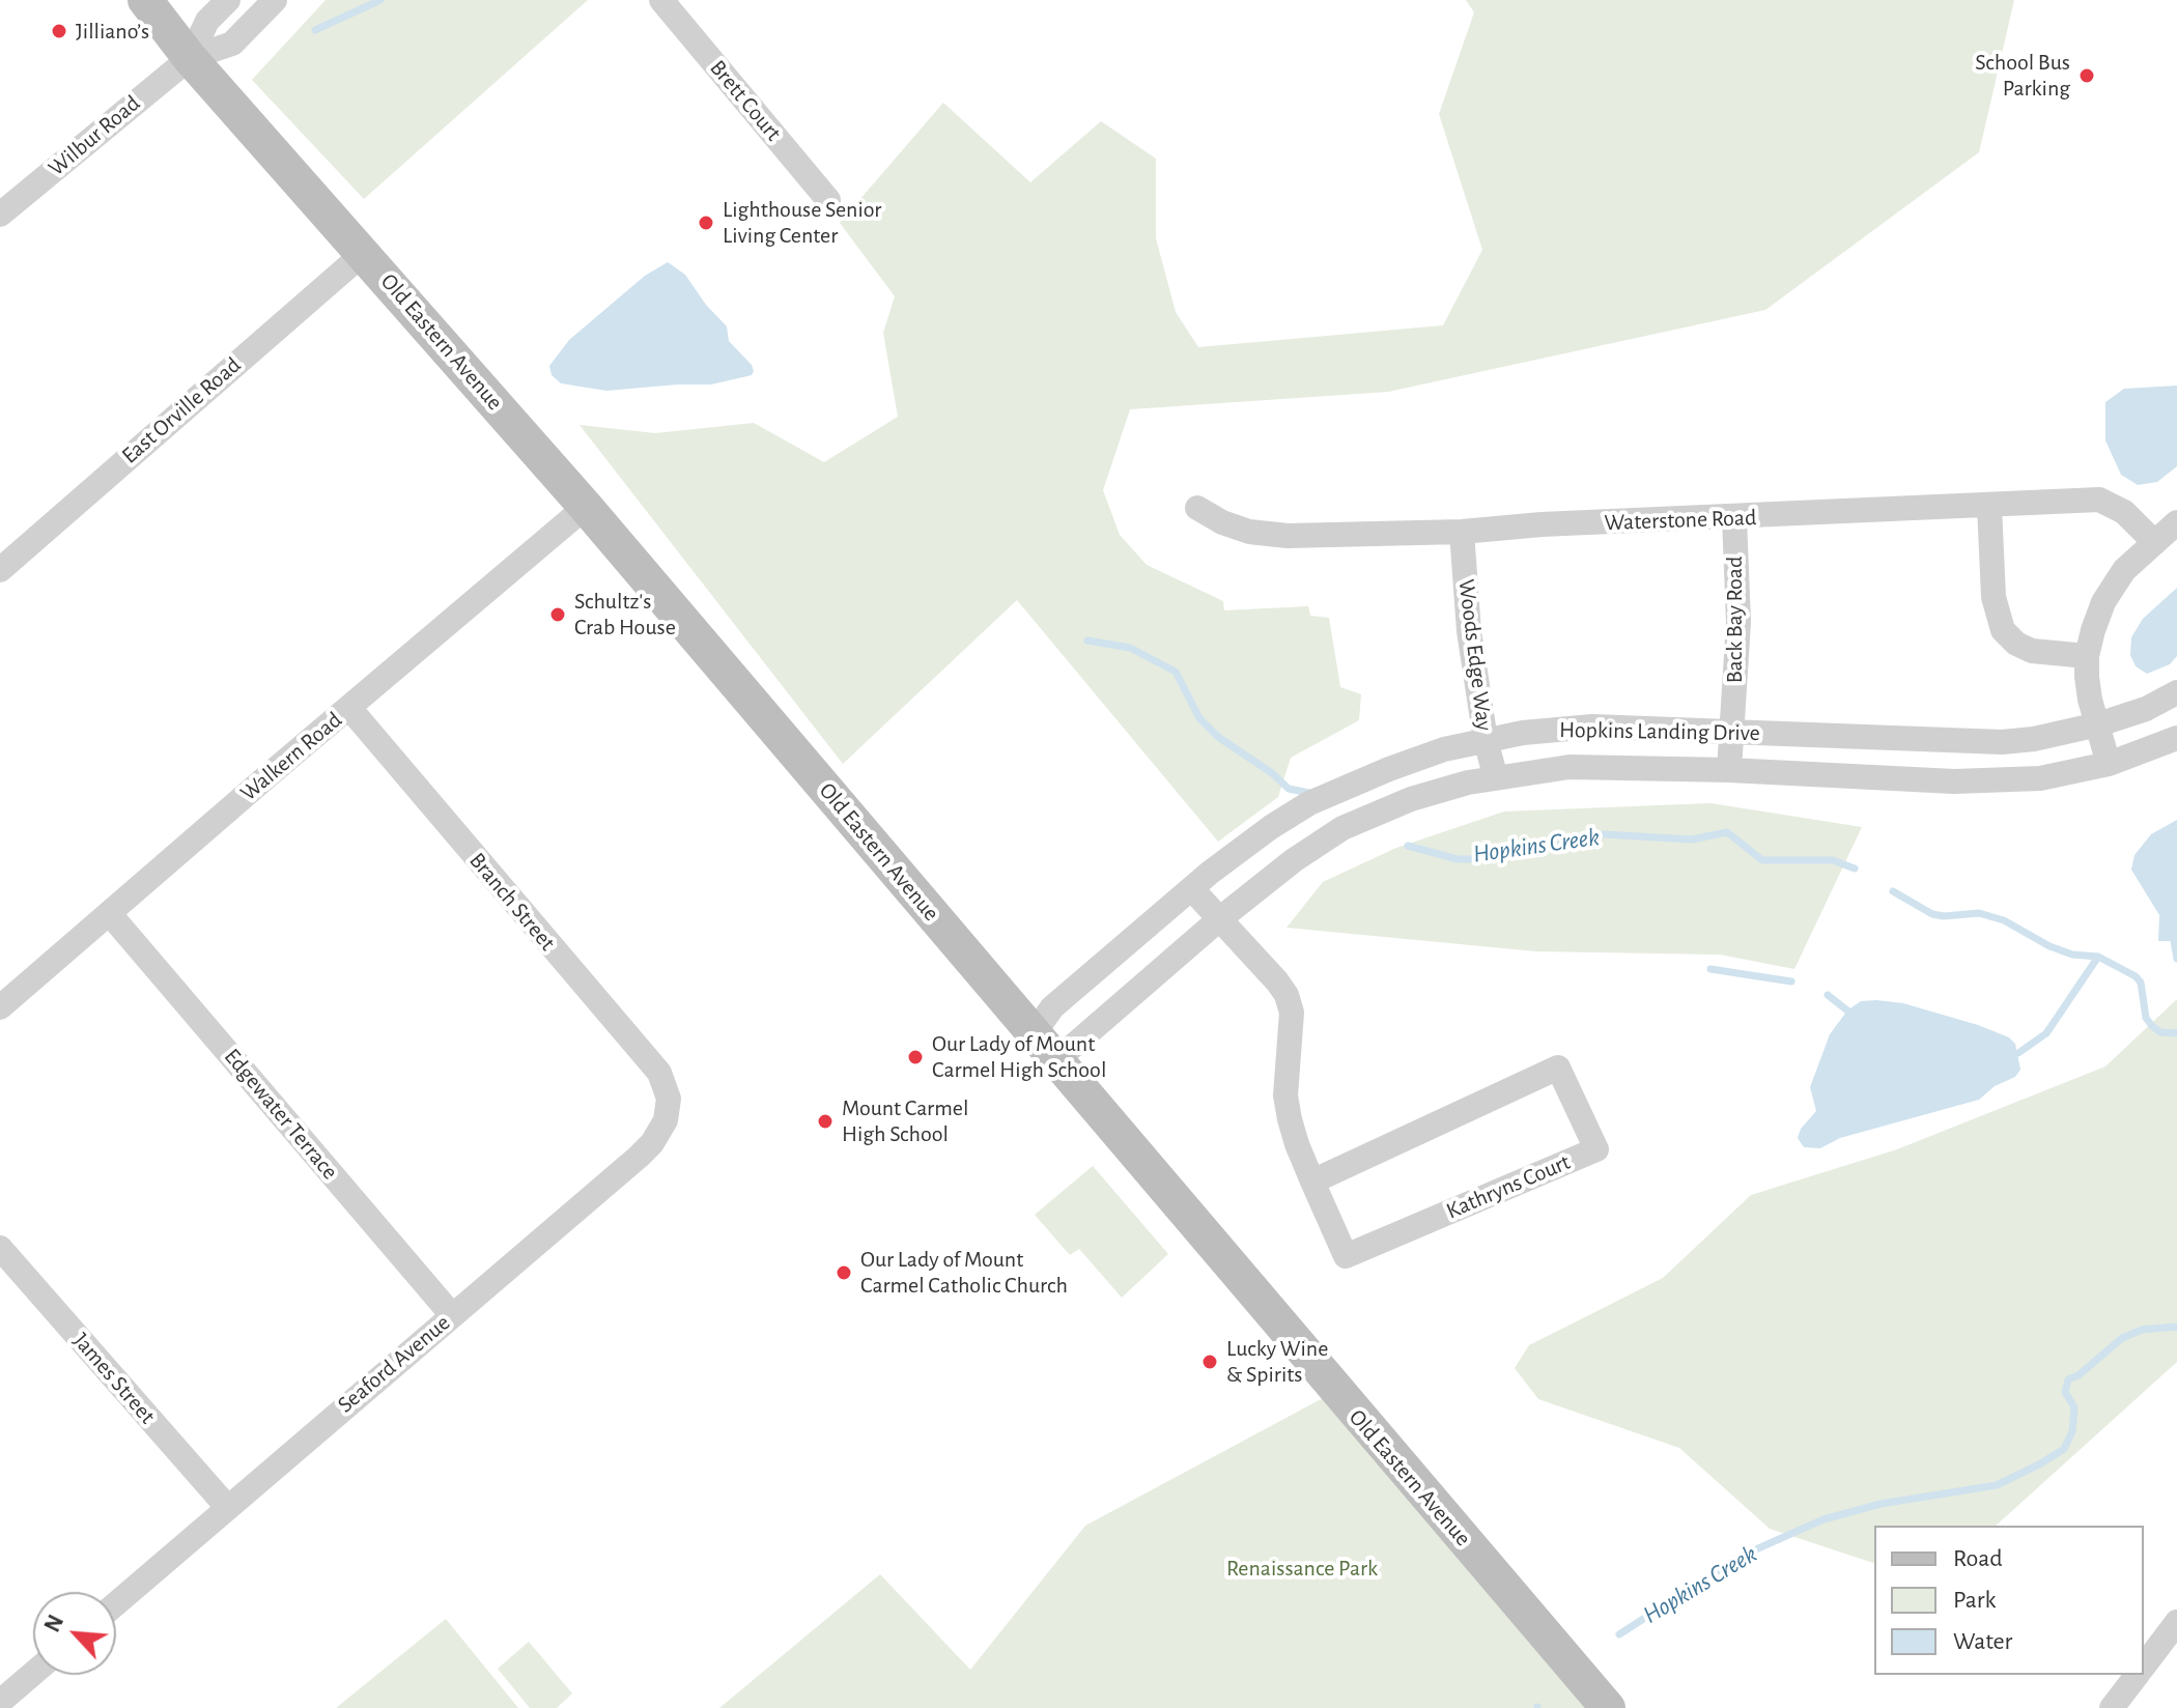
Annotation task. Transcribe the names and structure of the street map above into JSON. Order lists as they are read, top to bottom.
{
  "streets": {
    "street": [
      "Brett Court",
      "Wilbur Road",
      "Old Eastern Avenue",
      "East Orville Road",
      "Waterstone Road",
      "Back Bay Road",
      "Woods Edge Way",
      "Hopkins Landing Drive",
      "Walkern Road",
      "Branch Street",
      "Edgewater Terrace",
      "Kathryns Court",
      "Seaford Avenue",
      "James Street"
    ]
  },
  "crossings": [
    ["Wilbur Road", "Old Eastern Avenue"],
    ["Old Eastern Avenue", "East Orville Road"],
    ["Old Eastern Avenue", "Hopkins Landing Drive"],
    ["Old Eastern Avenue", "Walkern Road"],
    ["Waterstone Road", "Back Bay Road"],
    ["Waterstone Road", "Woods Edge Way"],
    ["Back Bay Road", "Hopkins Landing Drive"],
    ["Woods Edge Way", "Hopkins Landing Drive"],
    ["Hopkins Landing Drive", "Kathryns Court"],
    ["Walkern Road", "Branch Street"],
    ["Walkern Road", "Edgewater Terrace"],
    ["Branch Street", "Seaford Avenue"],
    ["Edgewater Terrace", "Seaford Avenue"],
    ["Seaford Avenue", "James Street"]
  ],
  "water": ["Hopkins Creek"],
  "parks": ["Renaissance Park"],
  "places": [
    "Jilliano’s",
    "School Bus Parking",
    "Lighthouse Senior Living Center",
    "Schultz's Crab House",
    "Our Lady of Mount Carmel High School",
    "Mount Carmel High School",
    "Our Lady of Mount Carmel Catholic Church",
    "Lucky Wine & Spirits"
  ],
  "legend": ["Road", "Park", "Water"],
  "north": "top left"
}
